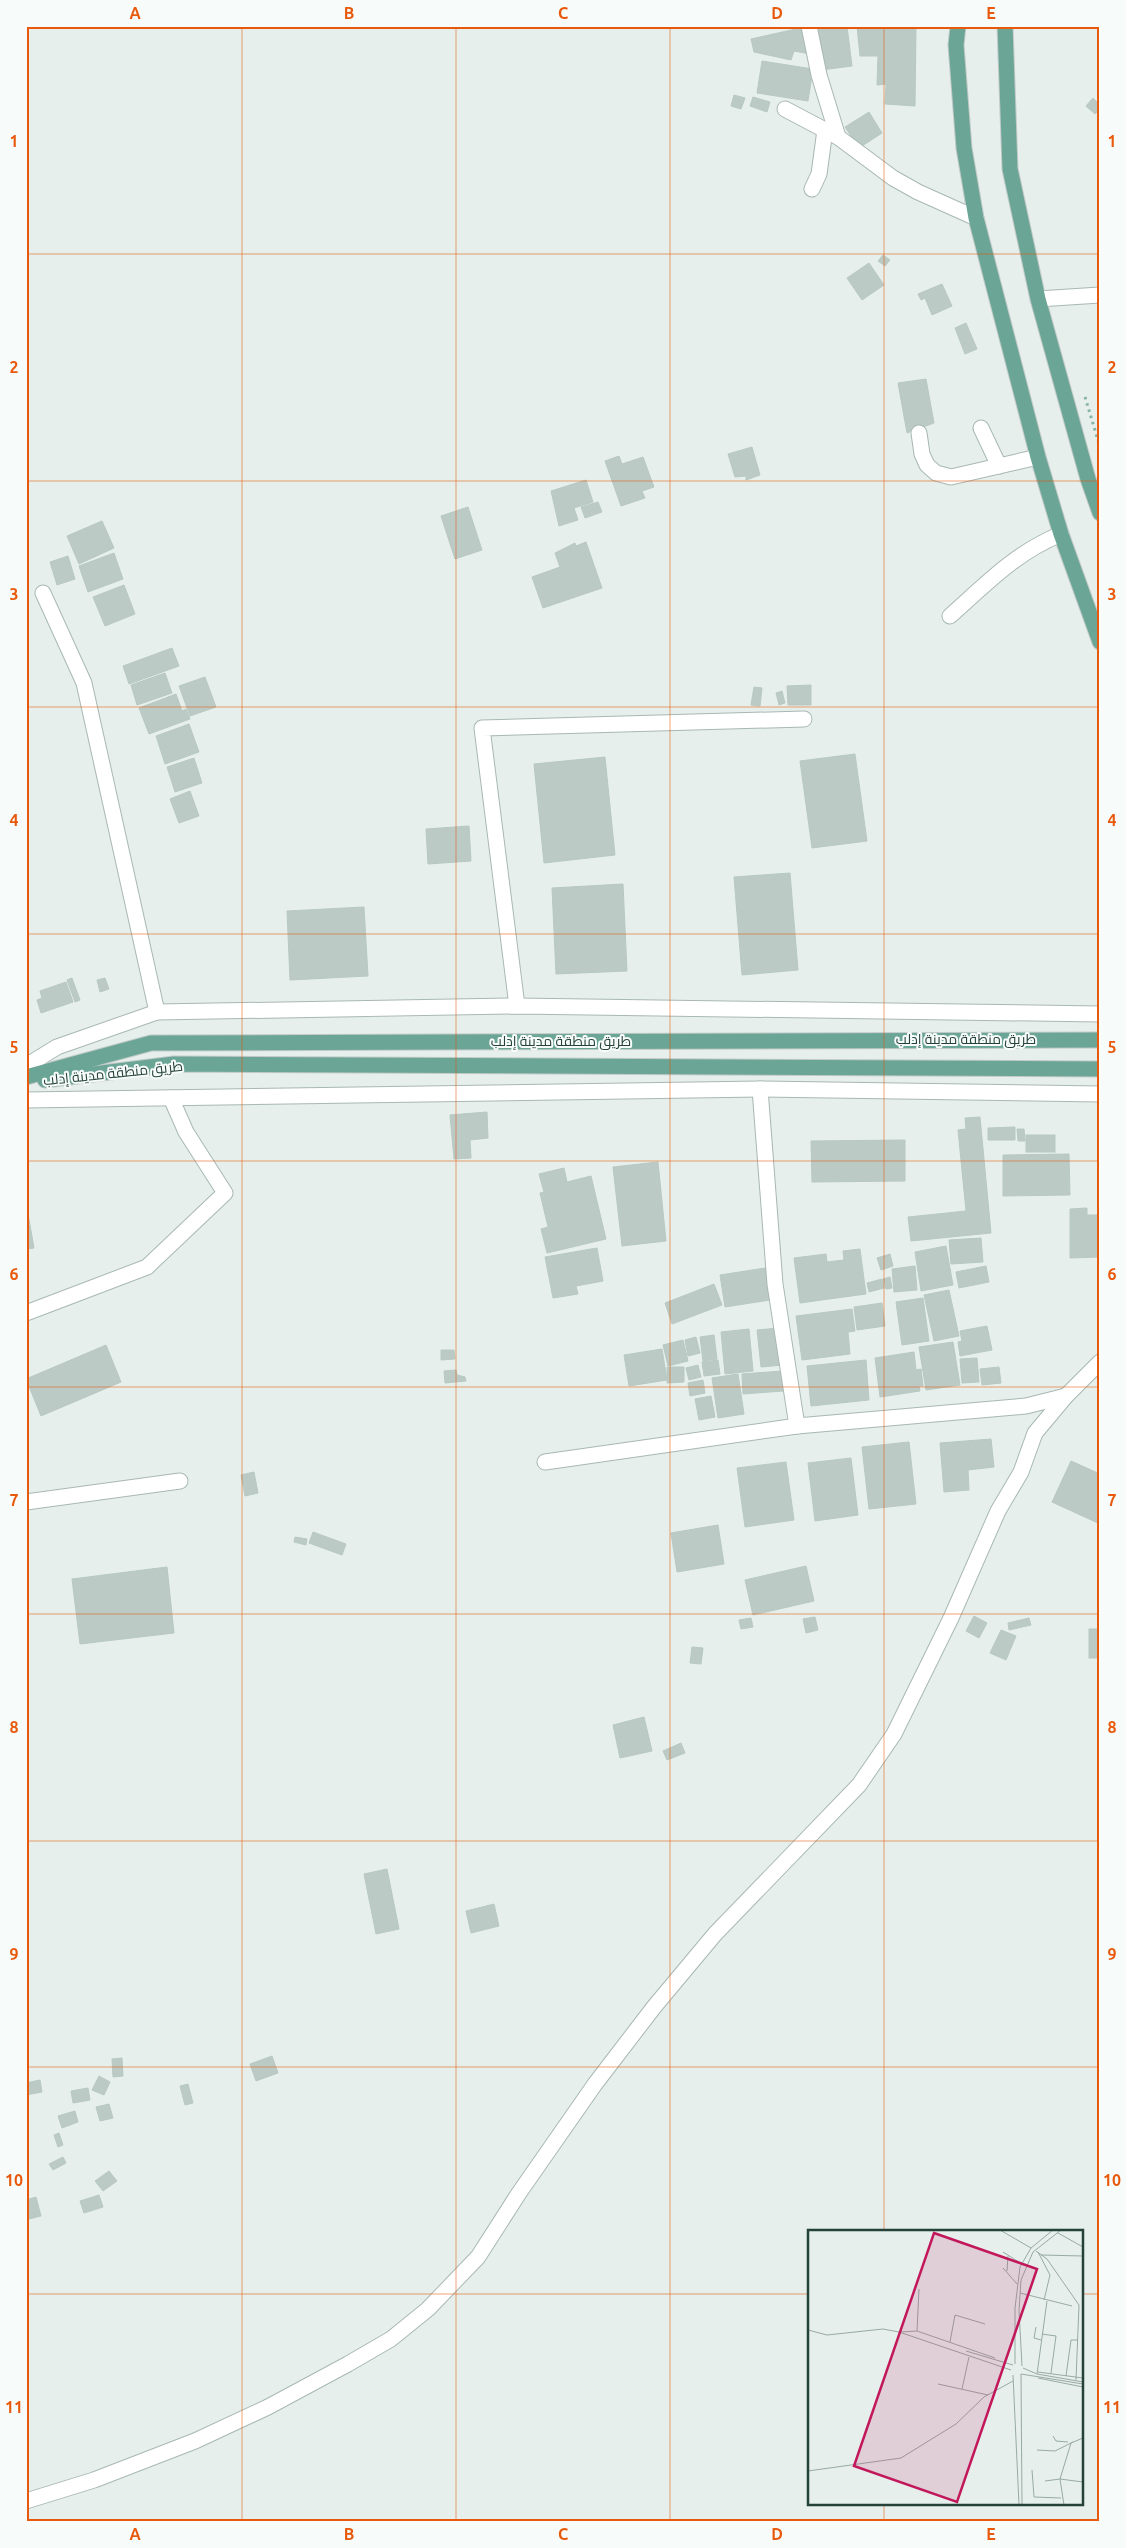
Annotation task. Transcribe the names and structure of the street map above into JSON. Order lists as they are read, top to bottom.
{
  "streets": {
    "main road": ["طريق منطقة مدينة إدلب"]
  },
  "grid": {
    "columns": [
      "A",
      "B",
      "C",
      "D",
      "E"
    ],
    "rows": [
      "1",
      "2",
      "3",
      "4",
      "5",
      "6",
      "7",
      "8",
      "9",
      "10",
      "11"
    ]
  }
}
